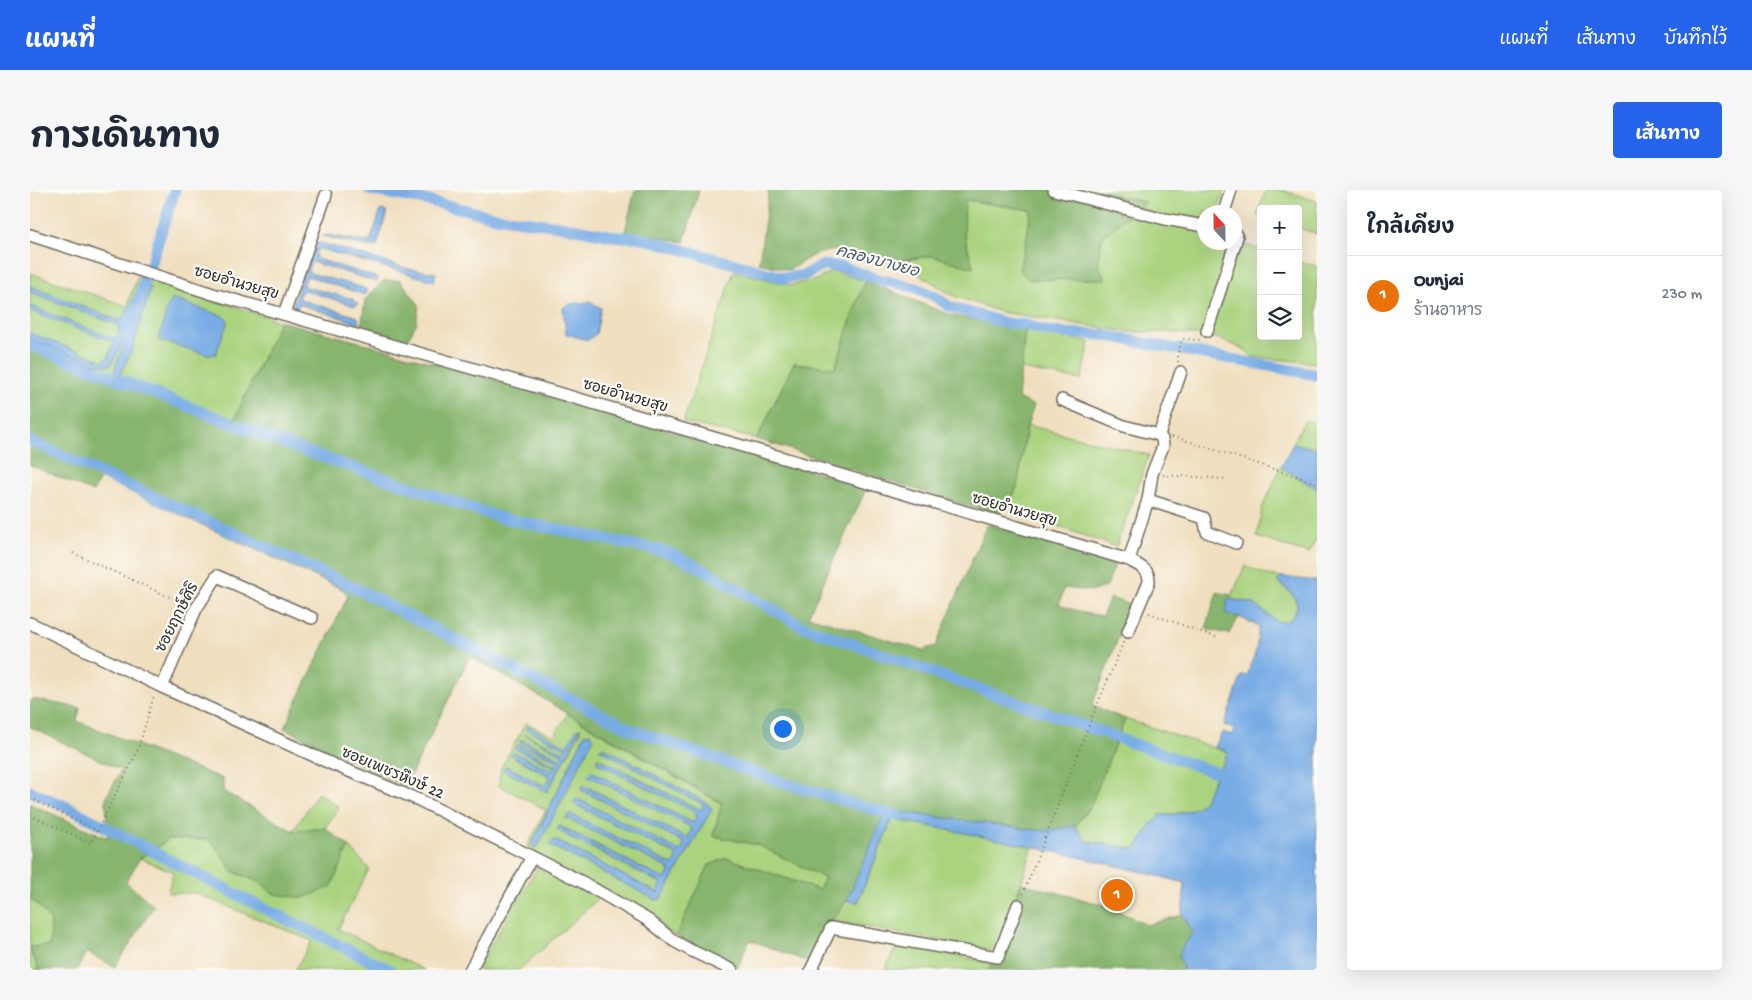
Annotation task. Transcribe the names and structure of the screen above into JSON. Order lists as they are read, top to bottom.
{
  "streets": {
    "street": ["ซอยอำนวยสุข", "ซอยฤกษ์ศิริ", "ซอยเพชรหึงษ์ 22"]
  },
  "crossings": [
    ["ซอยฤกษ์ศิริ", "ซอยเพชรหึงษ์ 22"]
  ],
  "water": ["คลองบางยอ"],
  "north": "top",
  "page": {
    "header": "แผนที่",
    "nav": ["แผนที่", "เส้นทาง", "บันทึกไว้"],
    "title": "การเดินทาง",
    "buttons": "เส้นทาง",
    "heading": "ใกล้เคียง",
    "map_buttons": ["+", "−"],
    "list": [
      {
        "mark": "1",
        "name": "Ounjai",
        "note": "ร้านอาหาร",
        "value": "230 m"
      }
    ],
    "pins": "1"
  }
}
